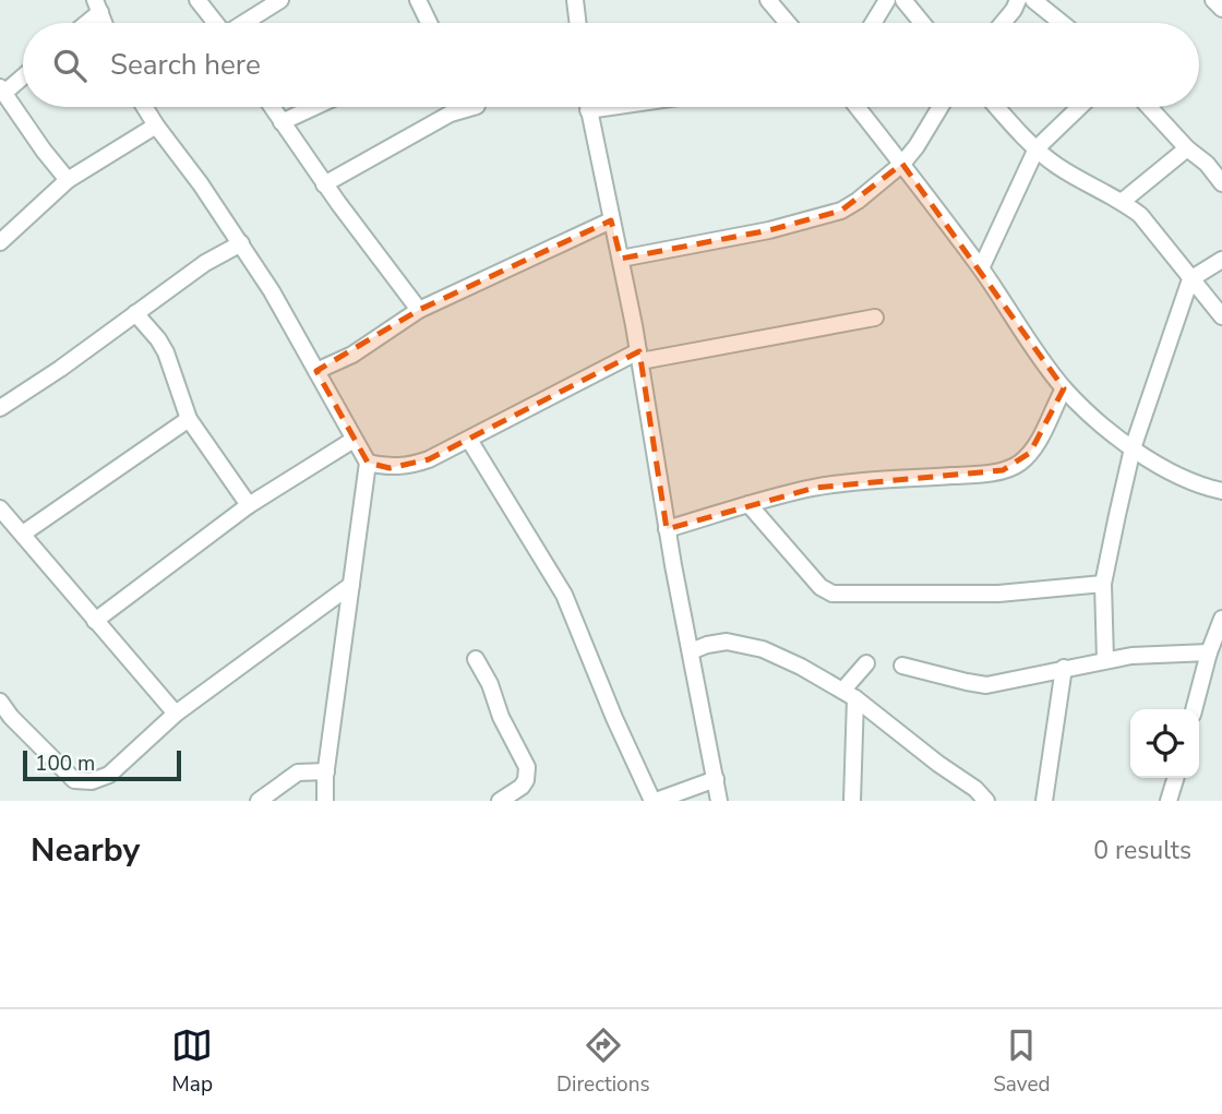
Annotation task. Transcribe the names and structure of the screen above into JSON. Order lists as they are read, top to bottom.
{
  "scale_bar": "100 m",
  "page": {
    "search": "Search here",
    "scale": "100 m",
    "heading": ["Nearby", "0 results"],
    "nav": ["Map", "Directions", "Saved"]
  }
}
